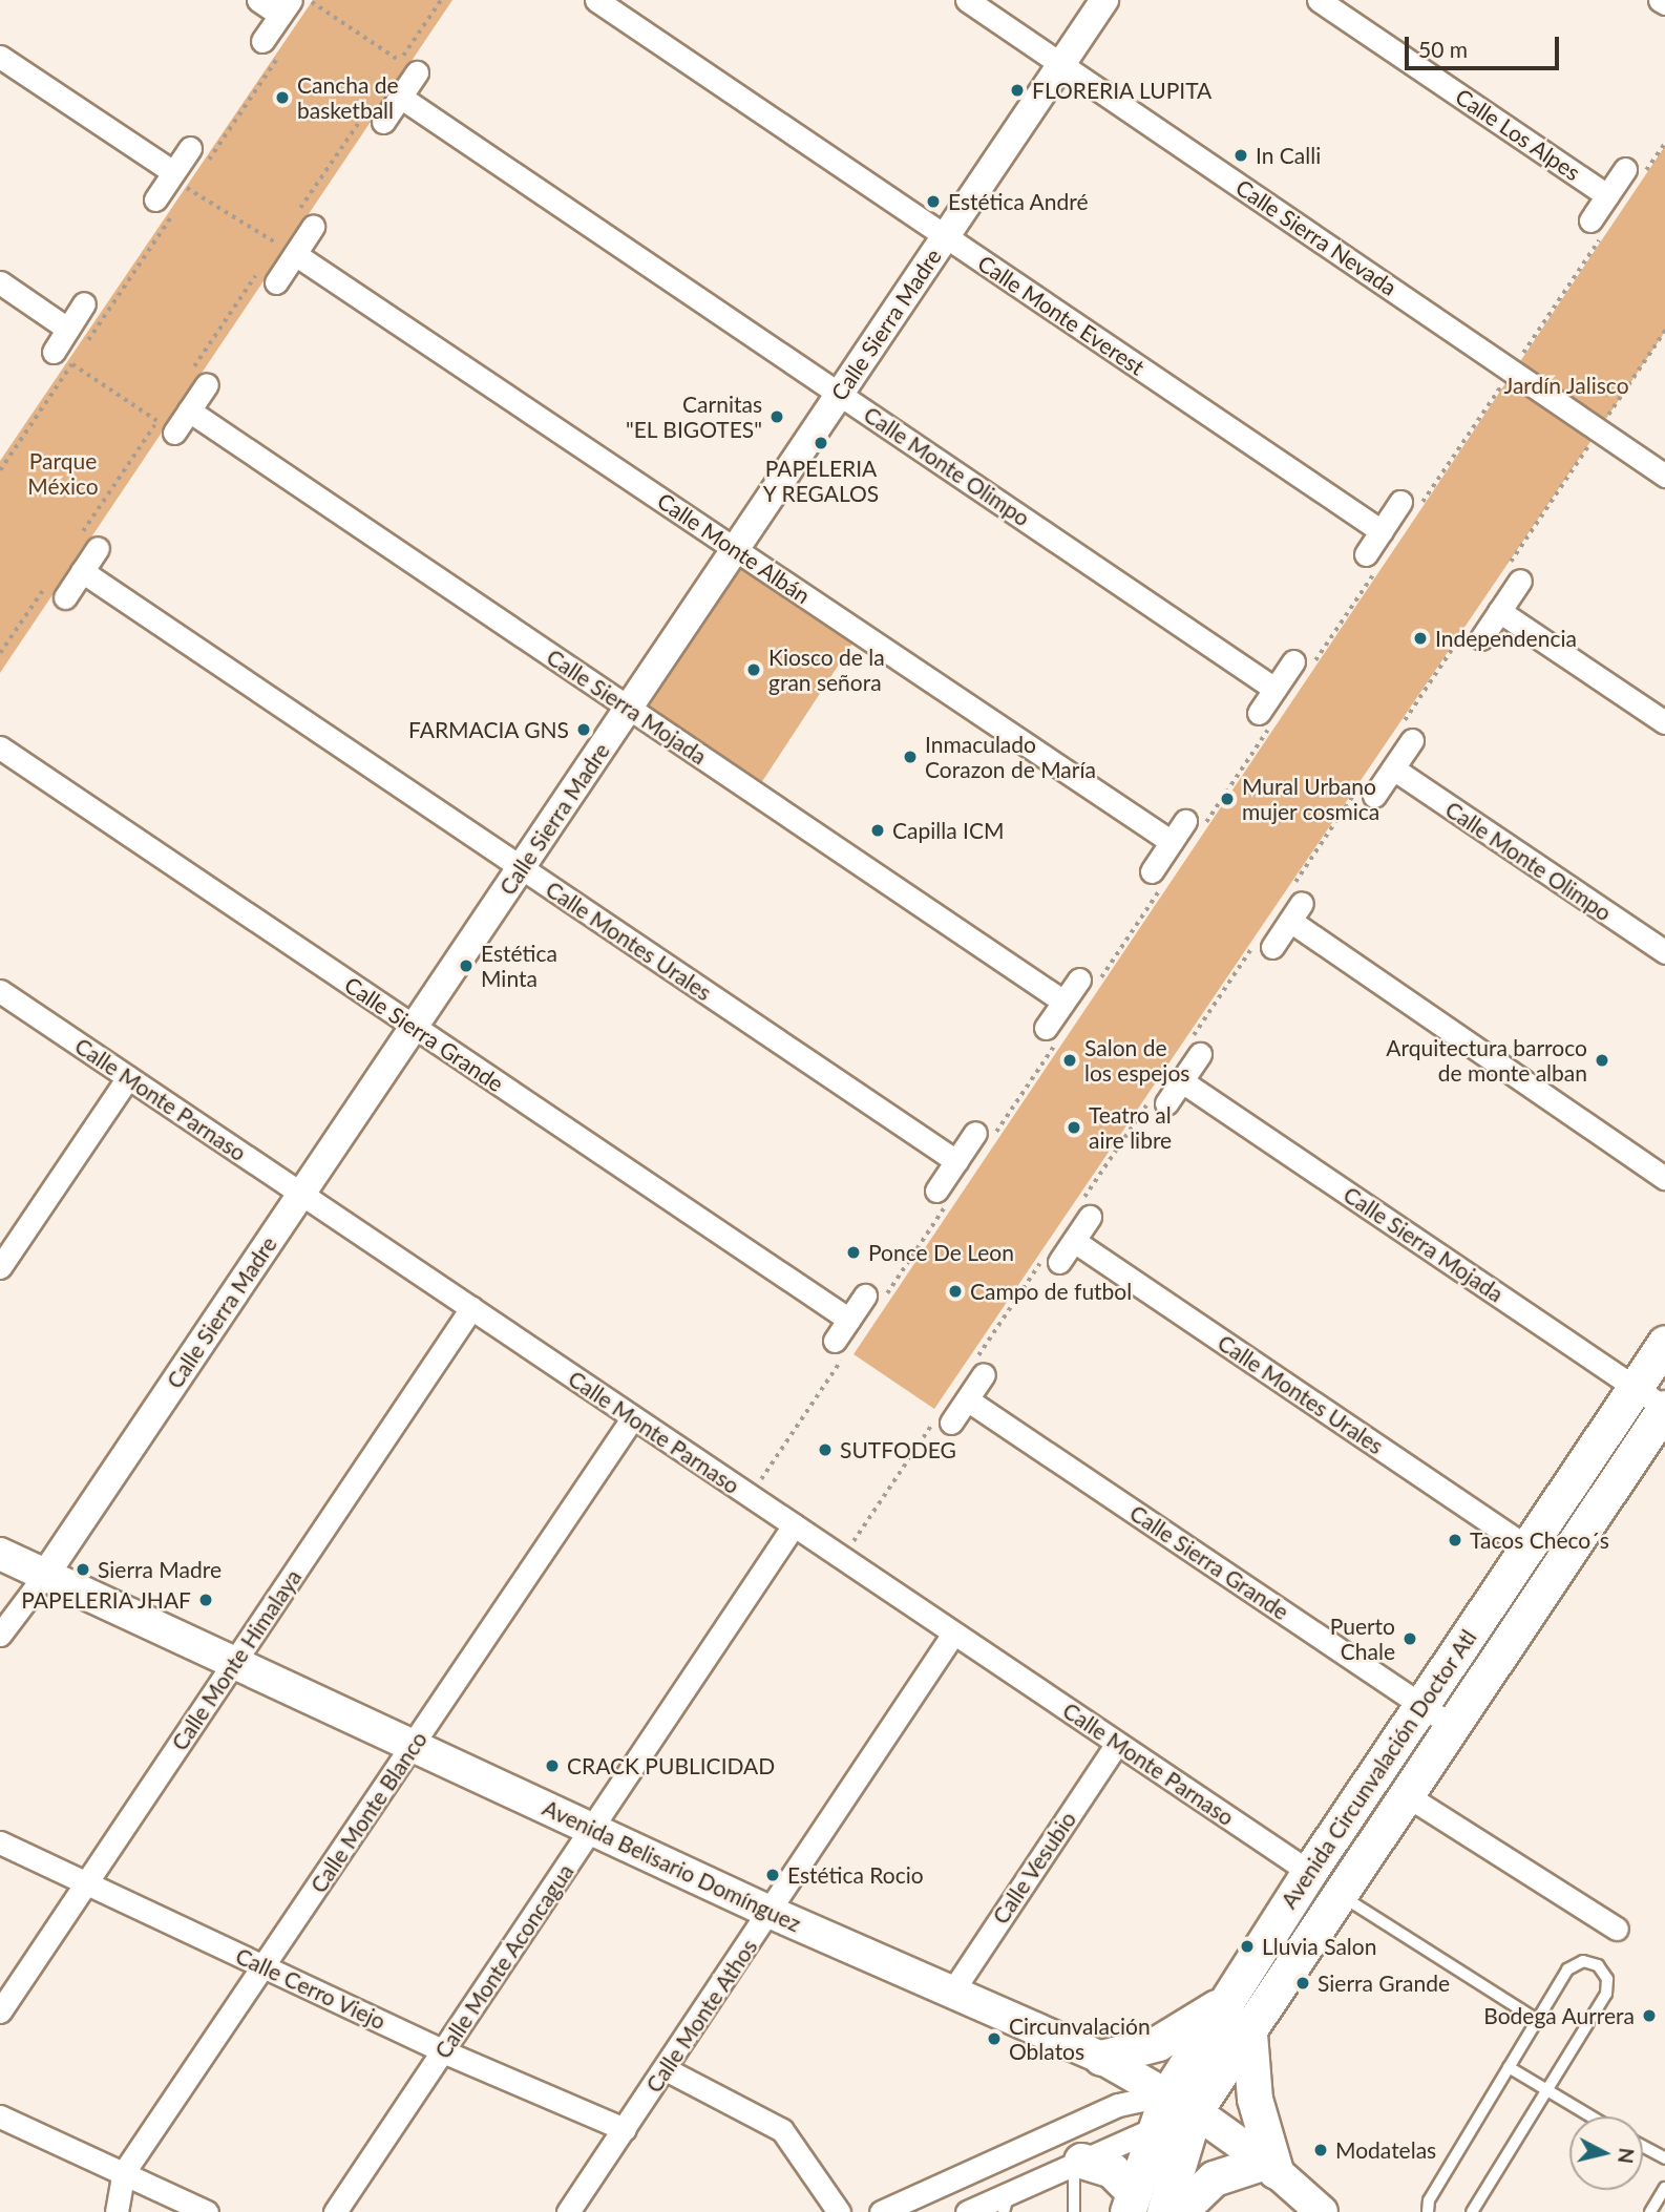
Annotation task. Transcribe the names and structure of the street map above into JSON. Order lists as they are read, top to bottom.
{
  "streets": {
    "main road": ["Avenida Circunvalación Doctor Atl", "Avenida Belisario Domínguez"],
    "street": [
      "Calle Los Alpes",
      "Calle Sierra Nevada",
      "Calle Monte Everest",
      "Calle Sierra Madre",
      "Calle Monte Olimpo",
      "Calle Monte Albán",
      "Calle Sierra Mojada",
      "Calle Montes Urales",
      "Calle Sierra Grande",
      "Calle Monte Parnaso",
      "Calle Monte Himalaya",
      "Calle Monte Blanco",
      "Calle Vesubio",
      "Calle Monte Aconcagua",
      "Calle Cerro Viejo",
      "Calle Monte Athos"
    ]
  },
  "crossings": [
    ["Calle Sierra Nevada", "Calle Sierra Madre"],
    ["Calle Monte Everest", "Calle Sierra Madre"],
    ["Calle Sierra Madre", "Calle Monte Olimpo"],
    ["Calle Sierra Madre", "Calle Monte Albán"],
    ["Calle Sierra Madre", "Calle Sierra Mojada"],
    ["Calle Sierra Madre", "Calle Montes Urales"],
    ["Calle Sierra Madre", "Calle Sierra Grande"],
    ["Calle Sierra Madre", "Calle Monte Parnaso"],
    ["Calle Sierra Madre", "Avenida Belisario Domínguez"],
    ["Calle Sierra Mojada", "Avenida Circunvalación Doctor Atl"],
    ["Calle Montes Urales", "Avenida Circunvalación Doctor Atl"],
    ["Calle Sierra Grande", "Avenida Circunvalación Doctor Atl"],
    ["Calle Monte Parnaso", "Calle Monte Himalaya"],
    ["Calle Monte Parnaso", "Avenida Circunvalación Doctor Atl"],
    ["Calle Monte Parnaso", "Calle Monte Blanco"],
    ["Calle Monte Parnaso", "Calle Vesubio"],
    ["Calle Monte Parnaso", "Calle Monte Aconcagua"],
    ["Calle Monte Parnaso", "Calle Monte Athos"],
    ["Calle Monte Himalaya", "Avenida Belisario Domínguez"],
    ["Calle Monte Himalaya", "Calle Cerro Viejo"],
    ["Avenida Circunvalación Doctor Atl", "Avenida Belisario Domínguez"],
    ["Calle Monte Blanco", "Avenida Belisario Domínguez"],
    ["Calle Monte Blanco", "Calle Cerro Viejo"],
    ["Avenida Belisario Domínguez", "Calle Vesubio"],
    ["Avenida Belisario Domínguez", "Calle Monte Aconcagua"],
    ["Avenida Belisario Domínguez", "Calle Monte Athos"],
    ["Calle Monte Aconcagua", "Calle Cerro Viejo"],
    ["Calle Cerro Viejo", "Calle Monte Athos"]
  ],
  "parks": ["Jardín Jalisco", "Parque México"],
  "places": [
    "FLORERIA LUPITA",
    "Cancha de basketball",
    "In Calli",
    "Estética André",
    "Carnitas \"EL BIGOTES\"",
    "PAPELERIA Y REGALOS",
    "Independencia",
    "Kiosco de la gran señora",
    "FARMACIA GNS",
    "Inmaculado Corazon de María",
    "Mural Urbano mujer cosmica",
    "Capilla ICM",
    "Estética Minta",
    "Salon de los espejos",
    "Arquitectura barroco de monte alban",
    "Teatro al aire libre",
    "Ponce De Leon",
    "Campo de futbol",
    "SUTFODEG",
    "Tacos Checo´s",
    "Sierra Madre",
    "PAPELERIA JHAF",
    "Puerto Chale",
    "CRACK PUBLICIDAD",
    "Estética Rocio",
    "Lluvia Salon",
    "Sierra Grande",
    "Bodega Aurrera",
    "Circunvalación Oblatos",
    "Modatelas"
  ],
  "scale_bar": "50 m",
  "north": "right"
}
